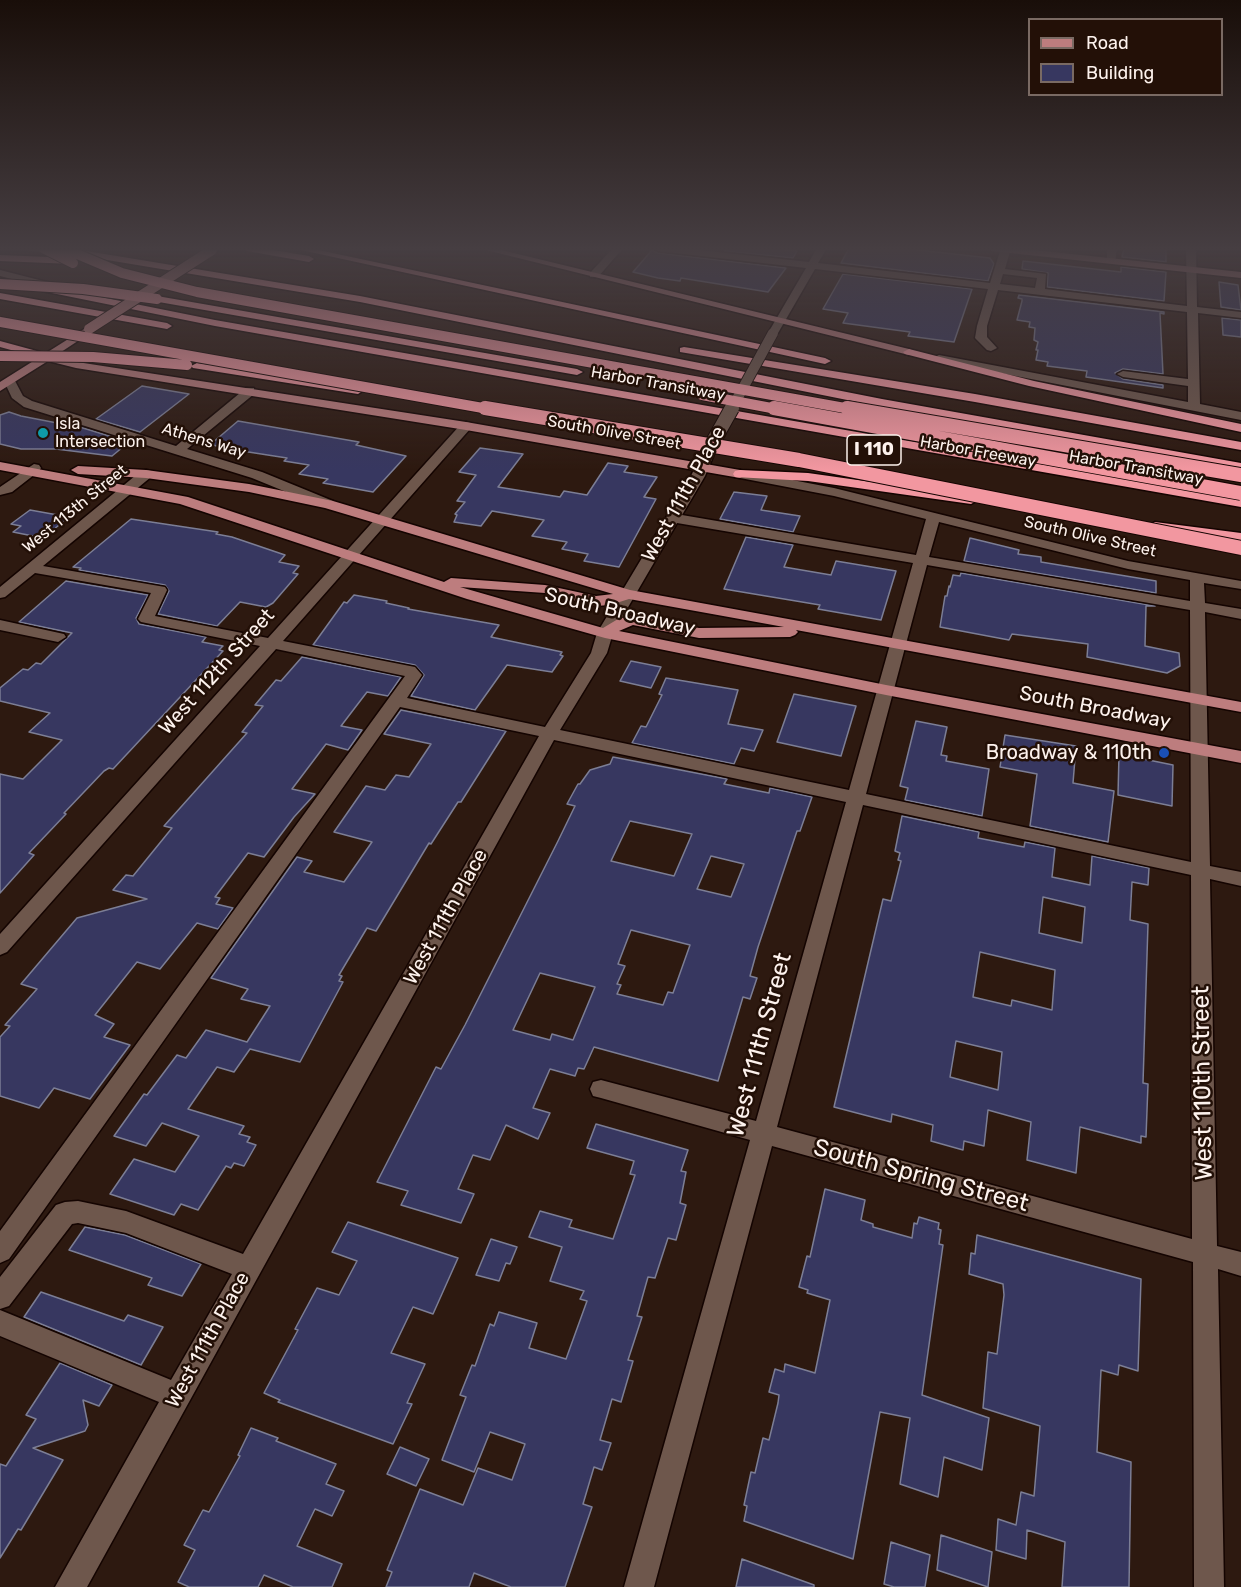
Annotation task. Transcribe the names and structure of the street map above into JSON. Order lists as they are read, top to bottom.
{
  "streets": {
    "highway": ["Harbor Transitway", "I 110", "Harbor Freeway"],
    "main road": ["South Olive Street", "South Broadway"],
    "street": [
      "Athens Way",
      "West 111th Place",
      "West 113th Street",
      "West 112th Street",
      "West 111th Street",
      "West 110th Street",
      "South Spring Street"
    ]
  },
  "crossings": [
    ["South Olive Street", "West 111th Place"],
    ["South Olive Street", "West 112th Street"],
    ["South Olive Street", "West 111th Street"],
    ["South Olive Street", "West 110th Street"],
    ["Athens Way", "South Broadway"],
    ["West 111th Place", "South Broadway"],
    ["West 113th Street", "South Broadway"],
    ["South Broadway", "West 112th Street"],
    ["South Broadway", "West 111th Street"],
    ["South Broadway", "West 110th Street"],
    ["West 111th Street", "South Spring Street"],
    ["West 110th Street", "South Spring Street"]
  ],
  "places": ["Isla Intersection", "Broadway & 110th"],
  "legend": ["Road", "Building"]
}
